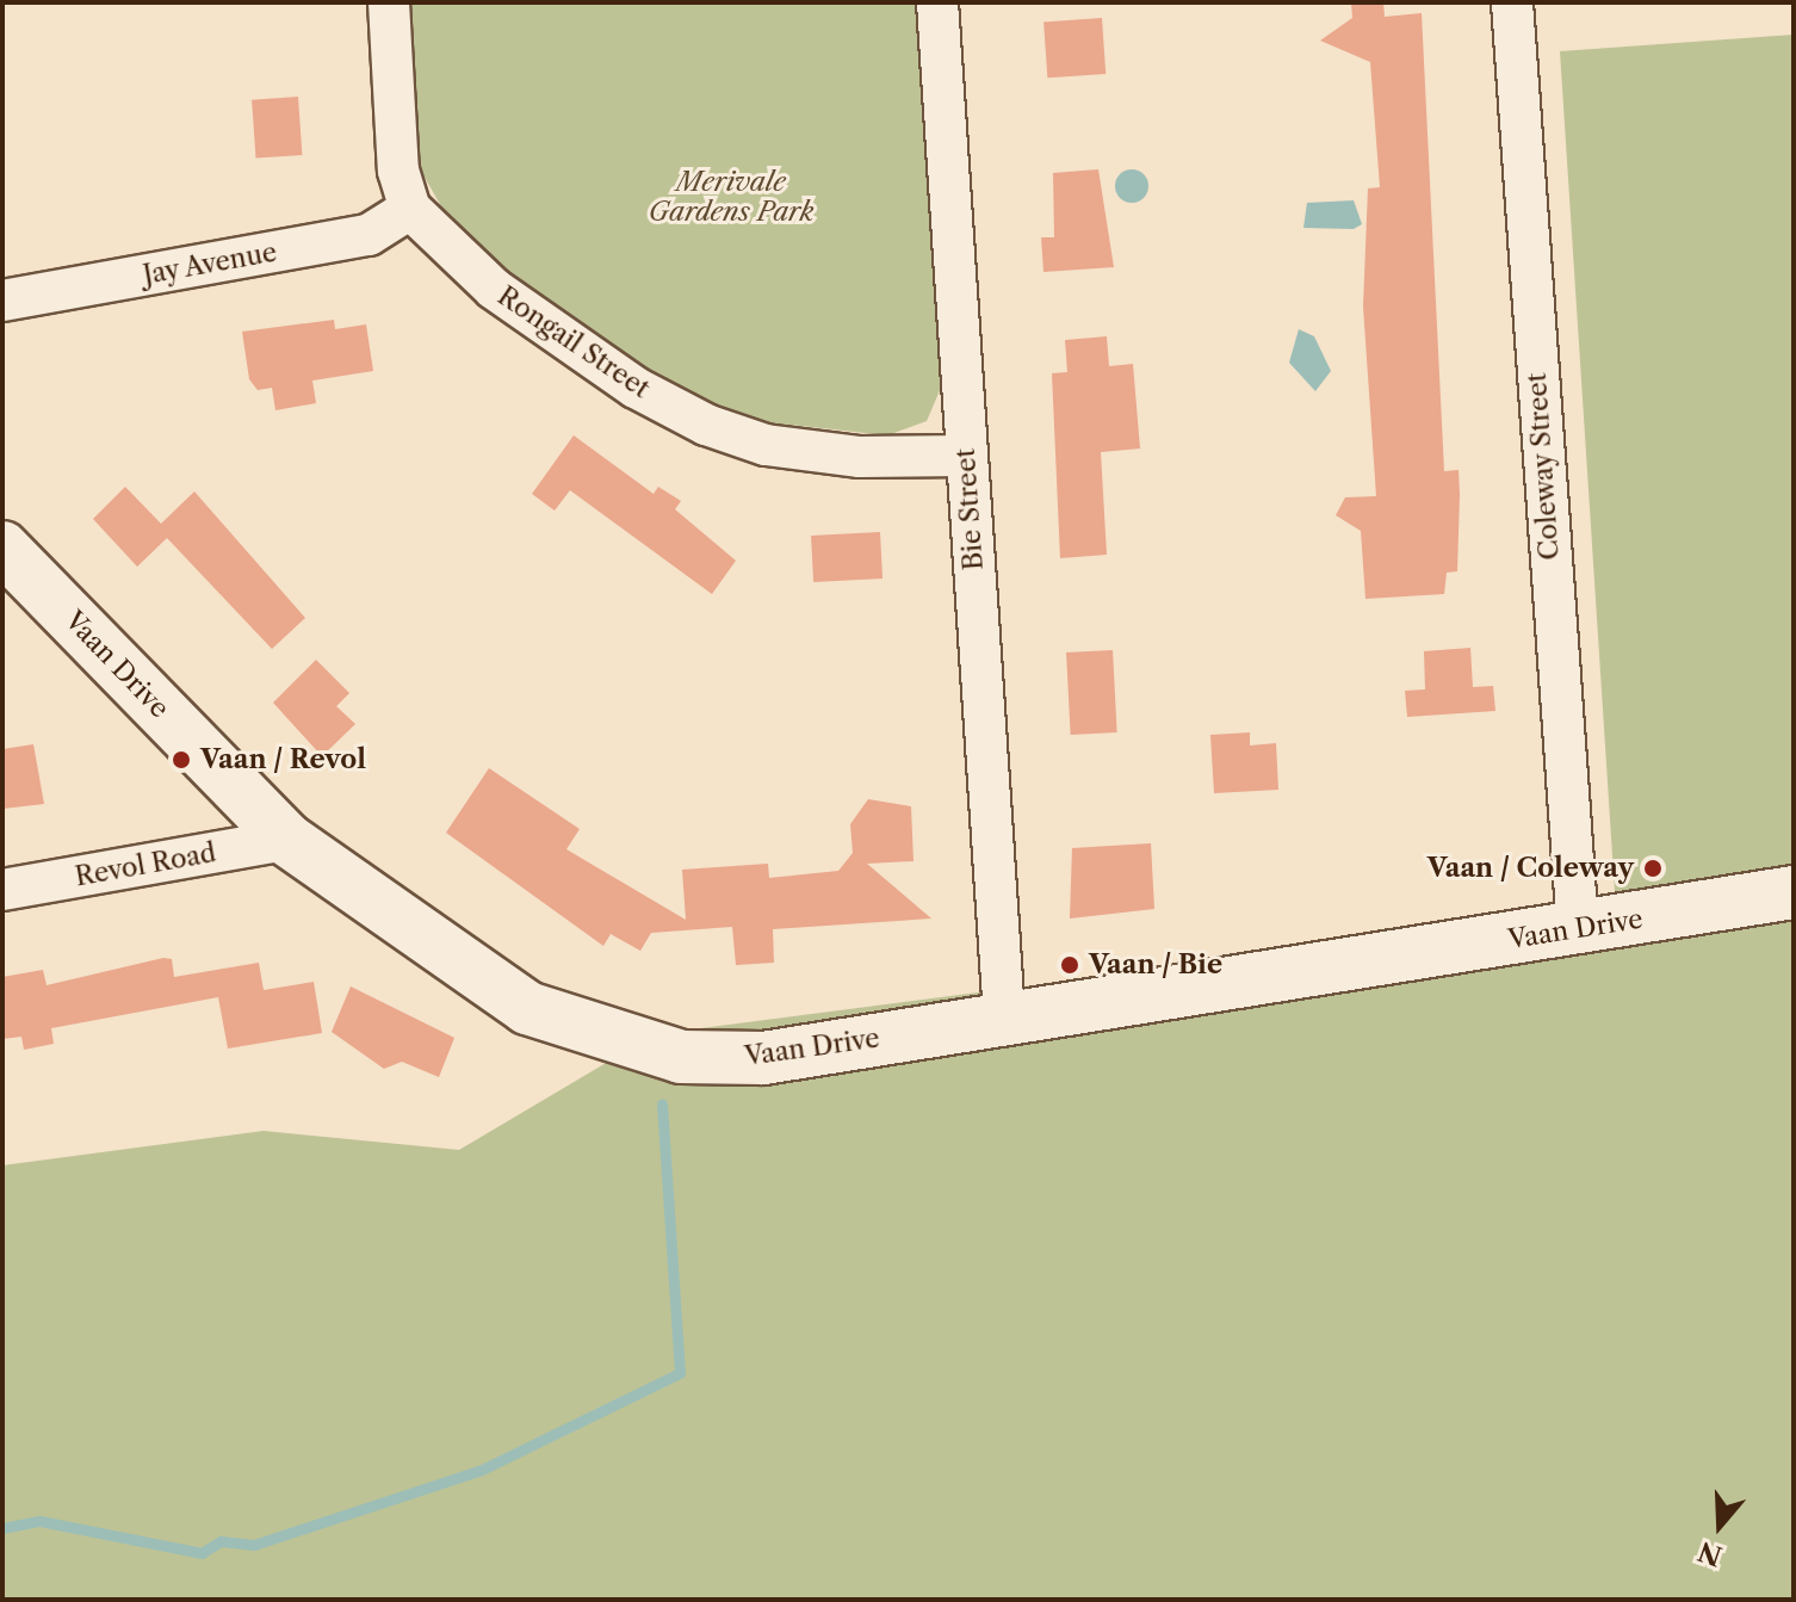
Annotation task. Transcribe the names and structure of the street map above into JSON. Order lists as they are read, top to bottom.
{
  "streets": {
    "street": [
      "Jay Avenue",
      "Rongail Street",
      "Coleway Street",
      "Bie Street",
      "Vaan Drive",
      "Revol Road"
    ]
  },
  "crossings": [
    ["Jay Avenue", "Rongail Street"],
    ["Rongail Street", "Bie Street"],
    ["Coleway Street", "Vaan Drive"],
    ["Bie Street", "Vaan Drive"],
    ["Vaan Drive", "Revol Road"]
  ],
  "parks": ["Merivale Gardens Park"],
  "places": ["Vaan / Revol", "Vaan / Coleway", "Vaan / Bie"],
  "north": "bottom"
}
